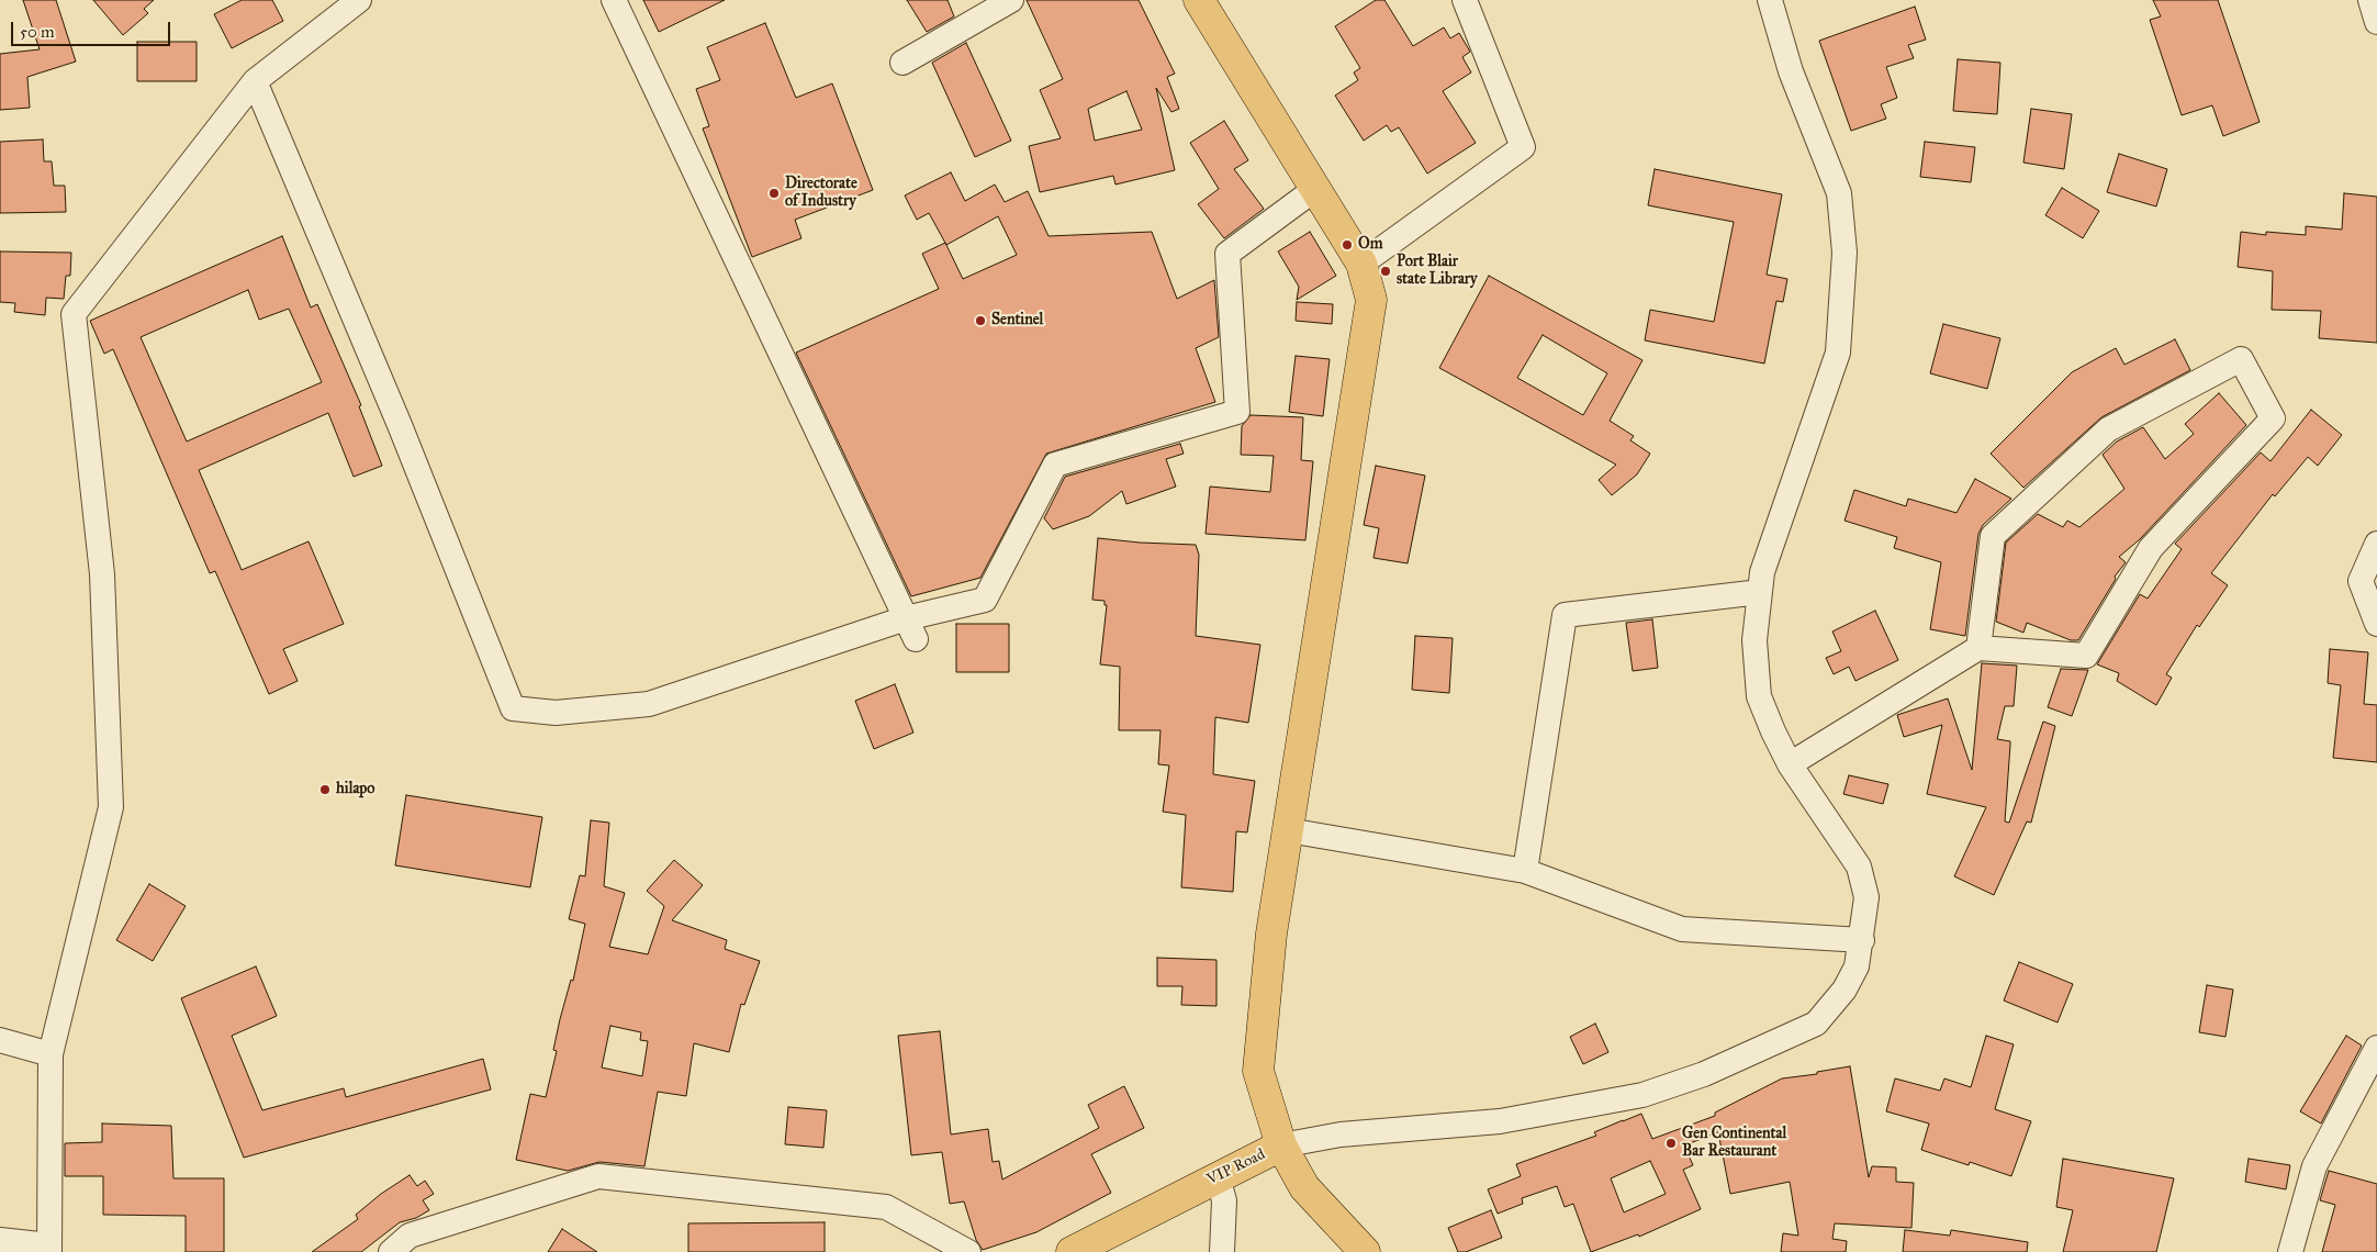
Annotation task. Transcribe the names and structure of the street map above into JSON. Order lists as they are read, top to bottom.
{
  "streets": {
    "main road": ["VIP Road"]
  },
  "places": [
    "Directorate of Industry",
    "Om",
    "Port Blair state Library",
    "Sentinel",
    "hilapo",
    "Gen Continental Bar Restaurant"
  ],
  "scale_bar": "50 m"
}
